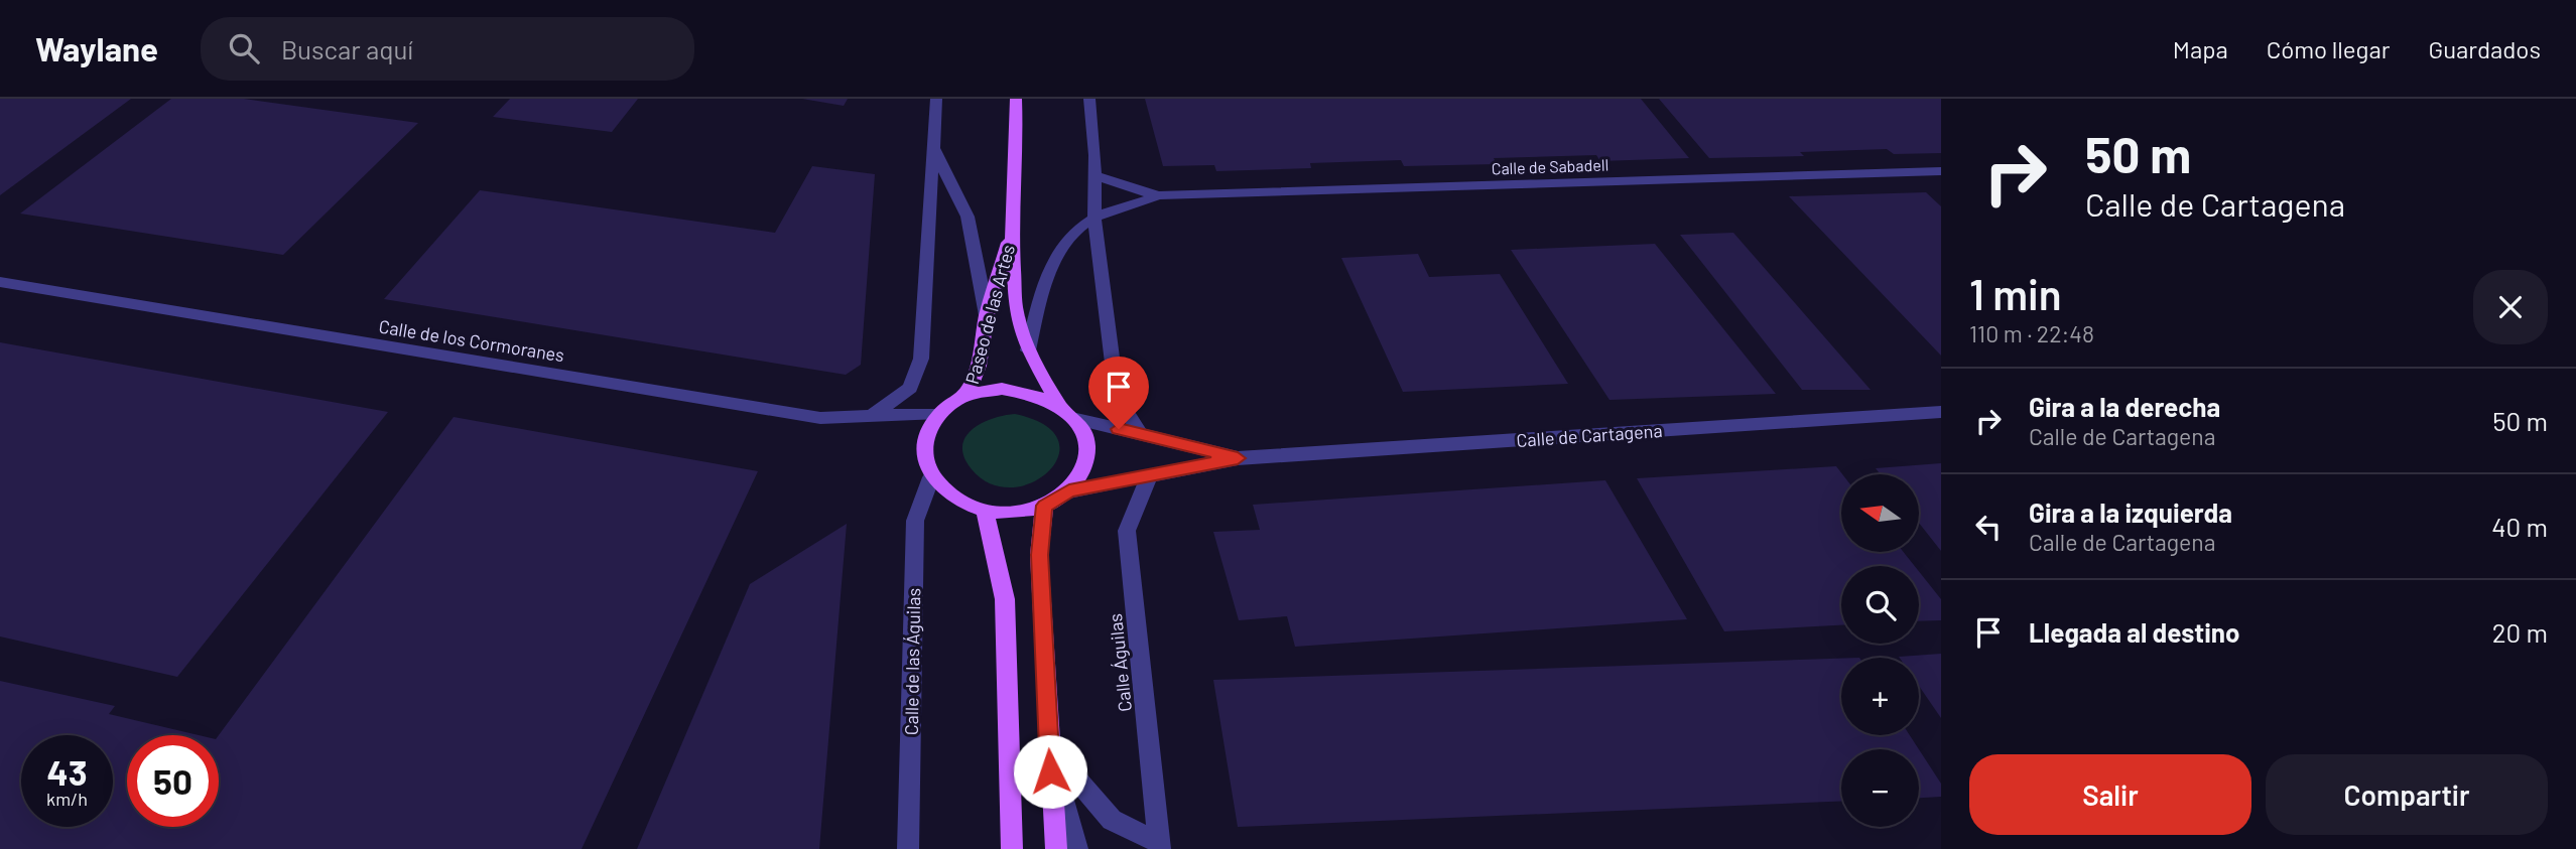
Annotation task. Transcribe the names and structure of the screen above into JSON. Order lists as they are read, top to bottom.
{
  "streets": {
    "main road": ["Paseo de las Artes"],
    "street": [
      "Calle de Sabadell",
      "Calle de los Cormoranes",
      "Calle de Cartagena",
      "Calle de las Águilas",
      "Calle Águilas"
    ]
  },
  "crossings": [
    ["Paseo de las Artes", "Calle de los Cormoranes"],
    ["Paseo de las Artes", "Calle de Cartagena"],
    ["Paseo de las Artes", "Calle de las Águilas"],
    ["Calle de los Cormoranes", "Calle de Cartagena"],
    ["Calle de los Cormoranes", "Calle de las Águilas"],
    ["Calle de Cartagena", "Calle de las Águilas"],
    ["Calle de Cartagena", "Calle Águilas"]
  ],
  "north": "left",
  "page": {
    "header": "Waylane",
    "search": "Buscar aquí",
    "nav": ["Mapa", "Cómo llegar", "Guardados"],
    "turn": ["50 m", "Calle de Cartagena"],
    "heading": ["1 min", "110 m · 22:48"],
    "list": [
      {
        "name": "Gira a la derecha",
        "note": "Calle de Cartagena",
        "value": "50 m"
      },
      {
        "name": "Gira a la izquierda",
        "note": "Calle de Cartagena",
        "value": "40 m"
      },
      {
        "name": "Llegada al destino",
        "value": "20 m"
      }
    ],
    "map_buttons": ["+", "−"],
    "speed": "43 km/h",
    "limit": "50",
    "buttons": ["Salir", "Compartir"]
  }
}
